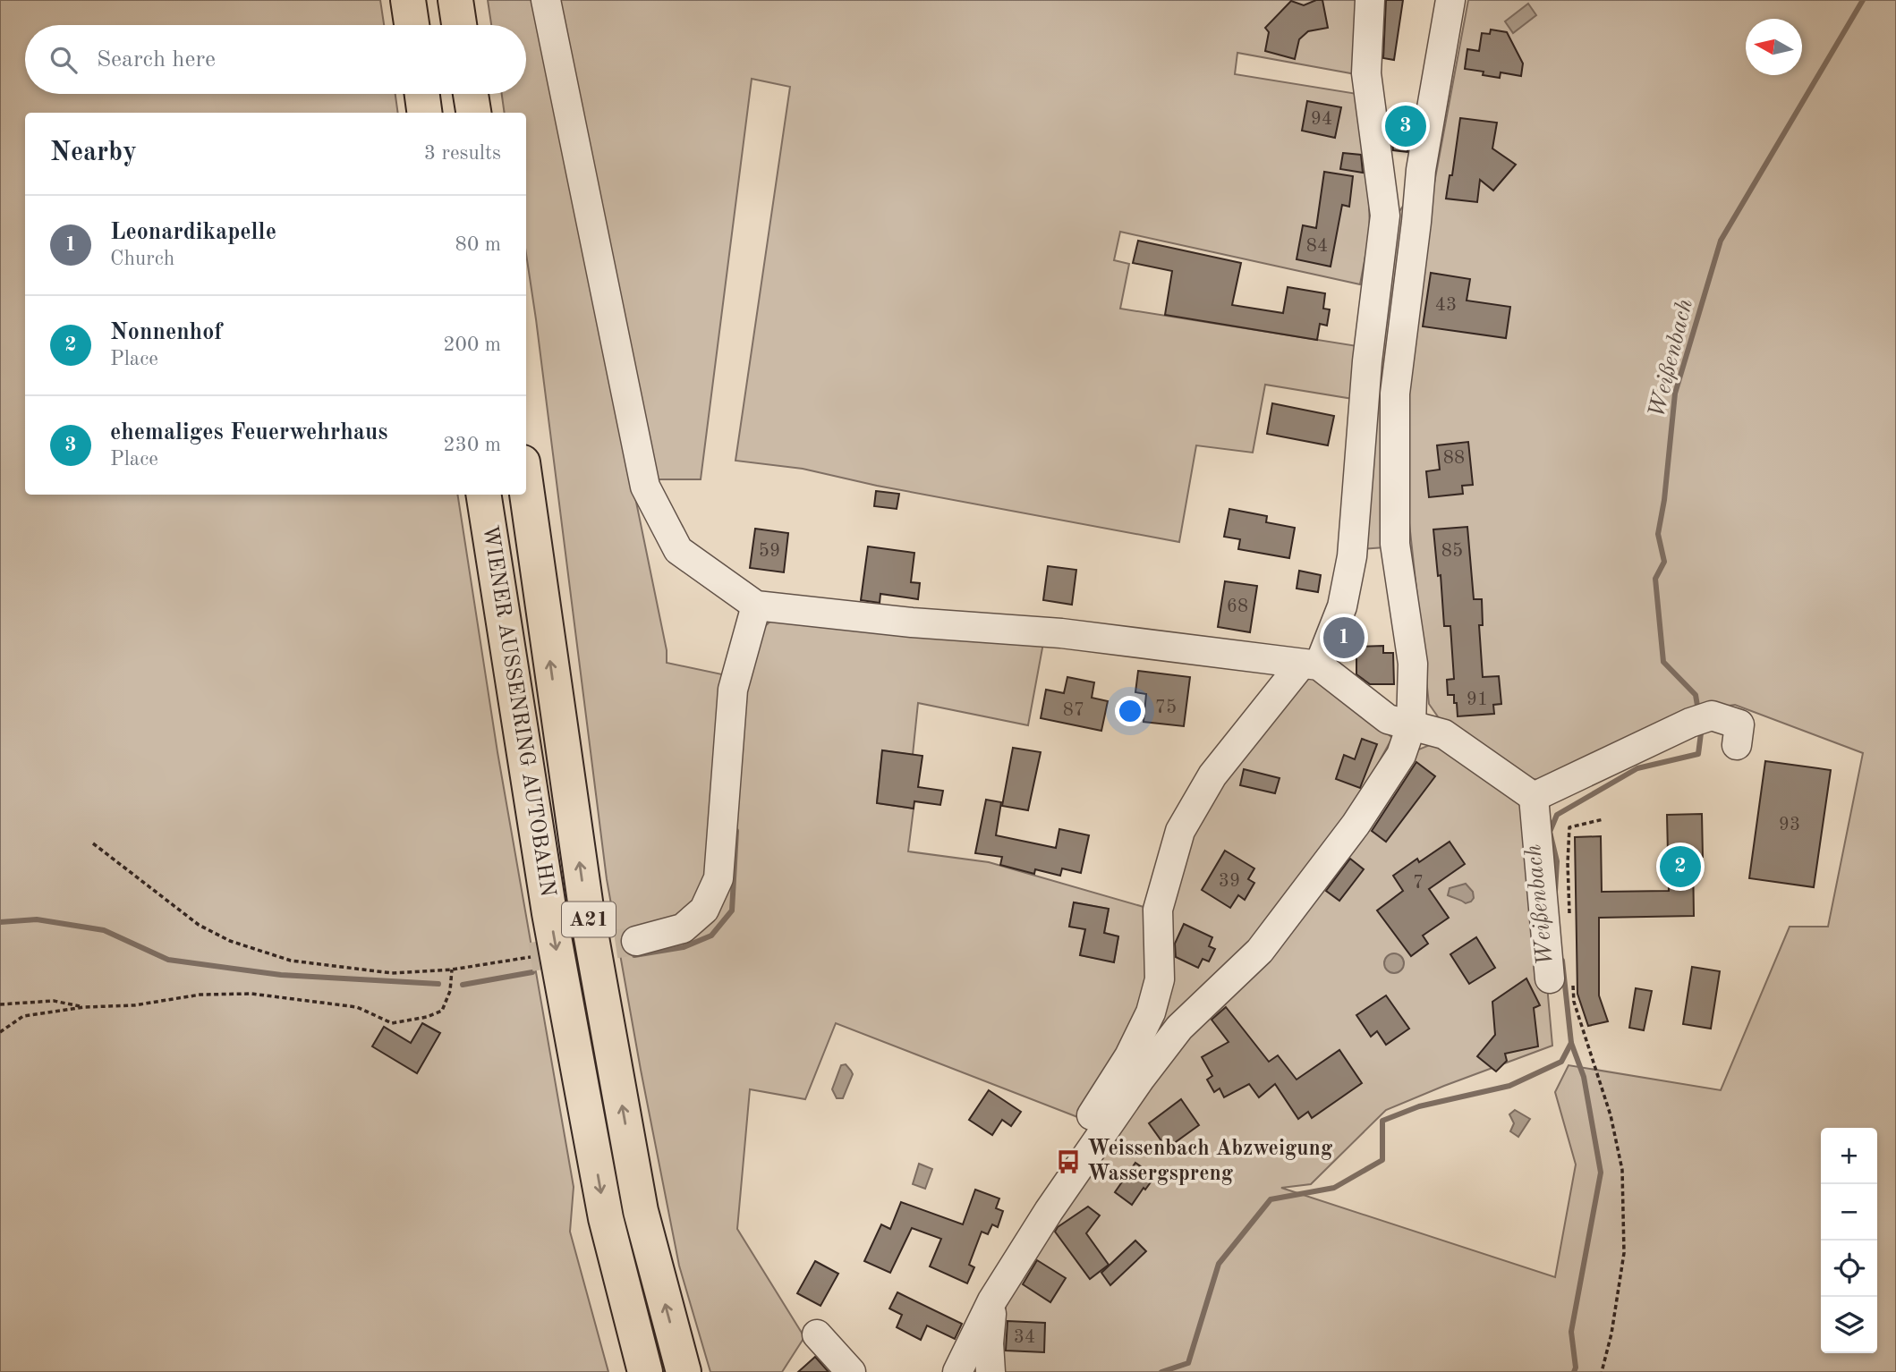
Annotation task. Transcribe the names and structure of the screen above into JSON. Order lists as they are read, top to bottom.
{
  "streets": {
    "highway": ["WIENER AUSSENRING AUTOBAHN", "A21"]
  },
  "water": ["Weißenbach"],
  "places": {
    "bus stop": ["Weissenbach Abzweigung Wassergspreng"]
  },
  "house_numbers": [
    "94",
    "84",
    "43",
    "88",
    "59",
    "85",
    "68",
    "91",
    "75",
    "87",
    "93",
    "39",
    "7",
    "34"
  ],
  "north": "left",
  "page": {
    "search": "Search here",
    "pins": ["3", "1", "2"],
    "heading": ["Nearby", "3 results"],
    "list": [
      {
        "mark": "1",
        "name": "Leonardikapelle",
        "note": "Church",
        "value": "80 m"
      },
      {
        "mark": "2",
        "name": "Nonnenhof",
        "note": "Place",
        "value": "200 m"
      },
      {
        "mark": "3",
        "name": "ehemaliges Feuerwehrhaus",
        "note": "Place",
        "value": "230 m"
      }
    ],
    "map_buttons": ["+", "−"]
  }
}
